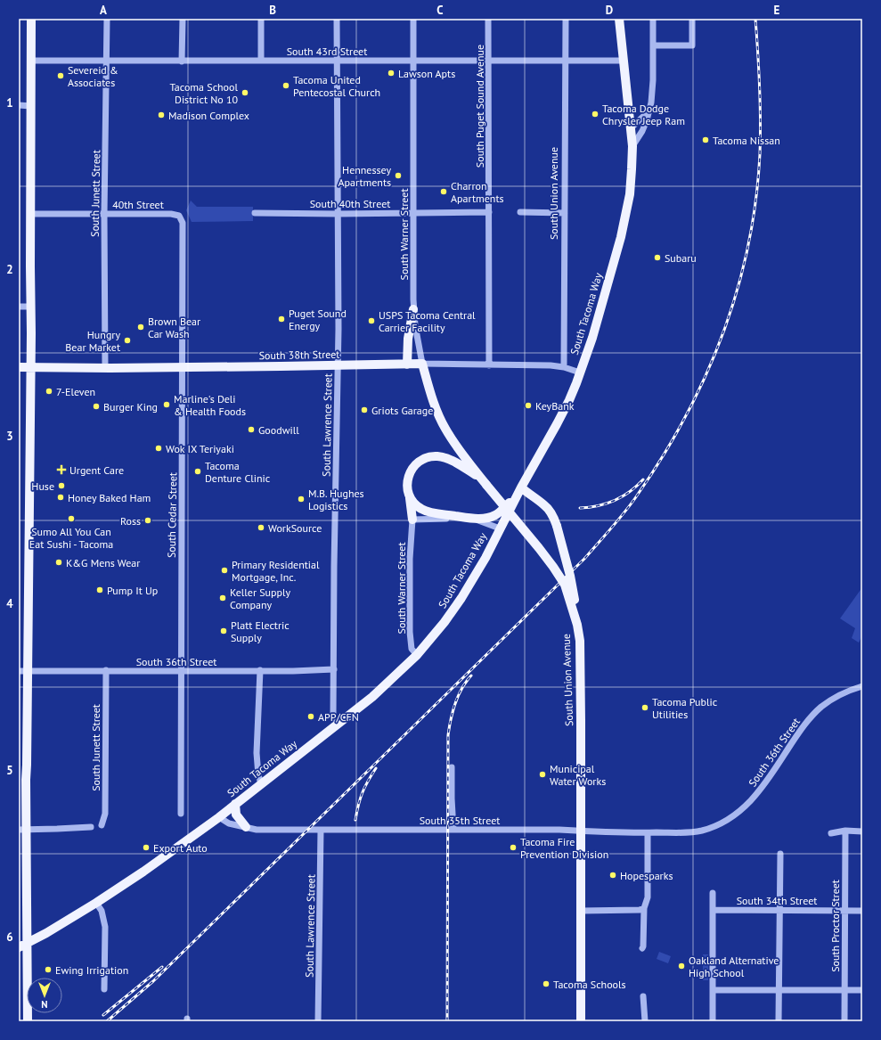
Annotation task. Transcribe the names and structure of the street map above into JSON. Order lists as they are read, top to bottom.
{
  "streets": {
    "main road": ["South Union Avenue", "South Tacoma Way", "South 38th Street"],
    "street": [
      "South 43rd Street",
      "South Puget Sound Avenue",
      "South Junett Street",
      "South 40th Street",
      "40th Street",
      "South Warner Street",
      "South Lawrence Street",
      "South Cedar Street",
      "South 36th Street",
      "South 35th Street",
      "South 34th Street",
      "South Proctor Street"
    ]
  },
  "crossings": [
    ["South 43rd Street", "South Puget Sound Avenue"],
    ["South 43rd Street", "South Junett Street"],
    ["South 43rd Street", "South Union Avenue"],
    ["South 43rd Street", "South Warner Street"],
    ["South 43rd Street", "South Tacoma Way"],
    ["South 43rd Street", "South Lawrence Street"],
    ["South Puget Sound Avenue", "South 40th Street"],
    ["South Puget Sound Avenue", "South 38th Street"],
    ["South Junett Street", "40th Street"],
    ["South Junett Street", "South 38th Street"],
    ["South Junett Street", "South 36th Street"],
    ["South Union Avenue", "South Warner Street"],
    ["South Union Avenue", "South 38th Street"],
    ["South Union Avenue", "South 35th Street"],
    ["South 40th Street", "South Warner Street"],
    ["South 40th Street", "South Lawrence Street"],
    ["40th Street", "South Cedar Street"],
    ["South Warner Street", "South Tacoma Way"],
    ["South Warner Street", "South 38th Street"],
    ["South Tacoma Way", "South 38th Street"],
    ["South Tacoma Way", "South Lawrence Street"],
    ["South Tacoma Way", "South 35th Street"],
    ["South 38th Street", "South Lawrence Street"],
    ["South 38th Street", "South Cedar Street"],
    ["South Lawrence Street", "South 36th Street"],
    ["South Lawrence Street", "South 35th Street"],
    ["South Cedar Street", "South 36th Street"],
    ["South 36th Street", "South 35th Street"],
    ["South 34th Street", "South Proctor Street"]
  ],
  "places": {
    "other": [
      "Lawson Apts",
      "Severeid & Associates",
      "Tacoma United Pentecostal Church",
      "Tacoma School District No 10",
      "Tacoma Dodge Chrysler Jeep Ram",
      "Madison Complex",
      "Tacoma Nissan",
      "Hennessey Apartments",
      "Charron Apartments",
      "Subaru",
      "Puget Sound Energy",
      "USPS Tacoma Central Carrier Facility",
      "Brown Bear Car Wash",
      "Hungry Bear Market",
      "7-Eleven",
      "Marline's Deli & Health Foods",
      "KeyBank",
      "Burger King",
      "Griots Garage",
      "Goodwill",
      "Wok IX Teriyaki",
      "Tacoma Denture Clinic",
      "Huse",
      "Honey Baked Ham",
      "M.B. Hughes Logistics",
      "Sumo All You Can Eat Sushi - Tacoma",
      "Ross",
      "WorkSource",
      "K&G Mens Wear",
      "Primary Residential Mortgage, Inc.",
      "Pump It Up",
      "Keller Supply Company",
      "Platt Electric Supply",
      "Tacoma Public Utilities",
      "APP/CFN",
      "Municipal Water Works",
      "Export Auto",
      "Tacoma Fire Prevention Division",
      "Hopesparks",
      "Oakland Alternative High School",
      "Ewing Irrigation",
      "Tacoma Schools"
    ],
    "health": ["Urgent Care"]
  },
  "north": "bottom",
  "grid": {
    "columns": [
      "A",
      "B",
      "C",
      "D",
      "E"
    ],
    "rows": [
      "1",
      "2",
      "3",
      "4",
      "5",
      "6"
    ]
  }
}
